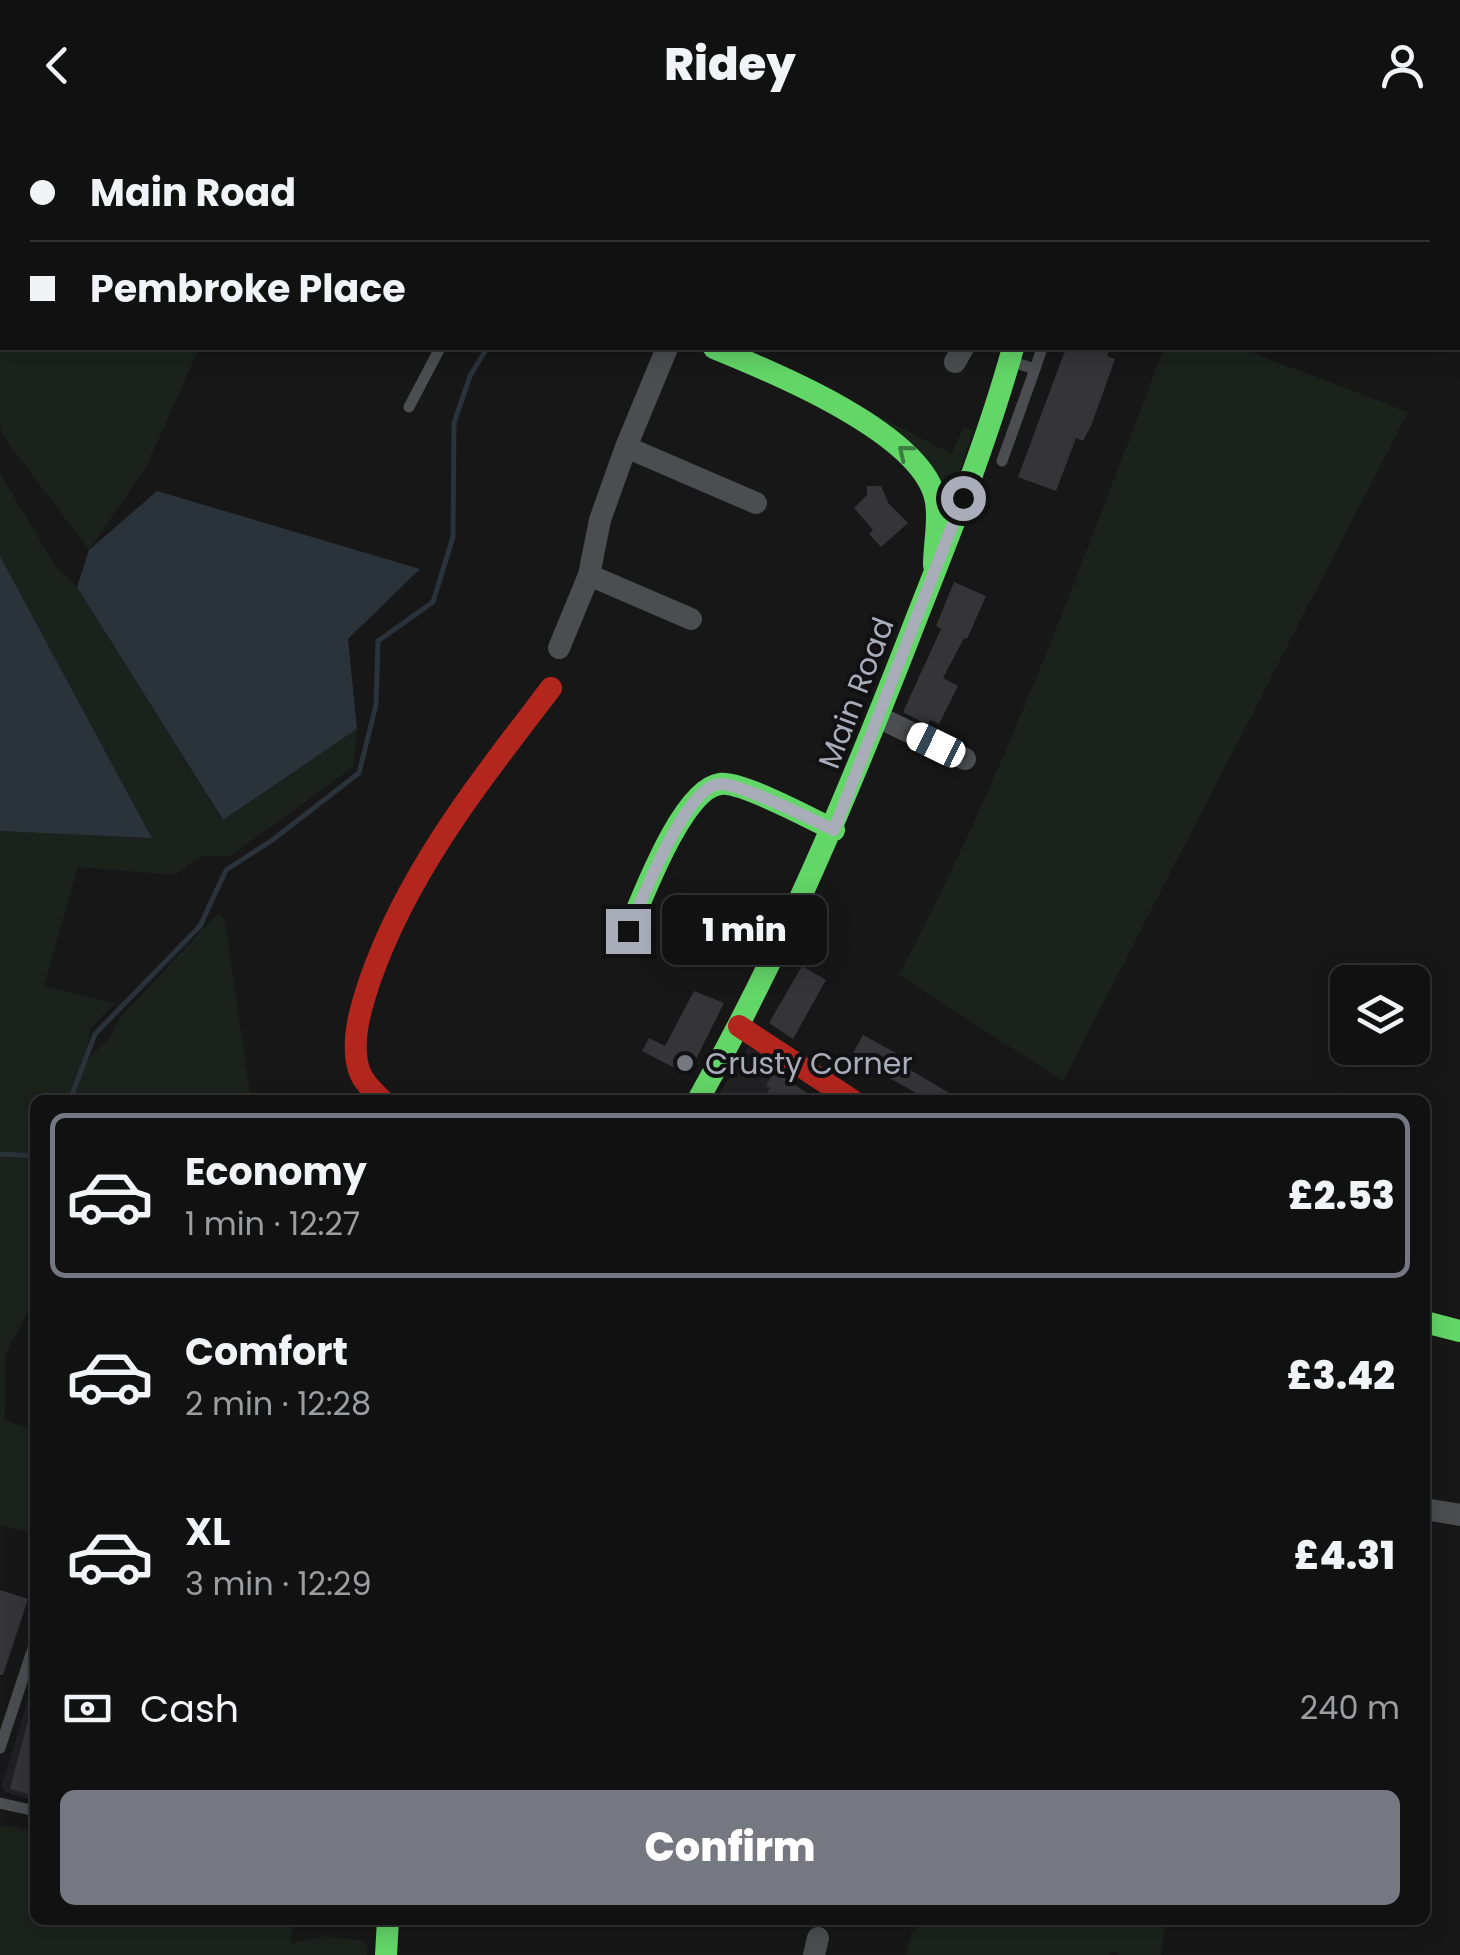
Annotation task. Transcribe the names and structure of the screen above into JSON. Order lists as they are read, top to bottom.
{
  "streets": {
    "street": ["Main Road"]
  },
  "places": ["Crusty Corner"],
  "page": {
    "header": "Ridey",
    "banner": ["Main Road", "Pembroke Place"],
    "bubble": "1 min",
    "list": [
      {
        "name": "Economy",
        "note": "1 min · 12:27",
        "value": "£2.53"
      },
      {
        "name": "Comfort",
        "note": "2 min · 12:28",
        "value": "£3.42"
      },
      {
        "name": "XL",
        "note": "3 min · 12:29",
        "value": "£4.31"
      }
    ],
    "pay": ["Cash", "240 m"],
    "buttons": "Confirm"
  }
}
